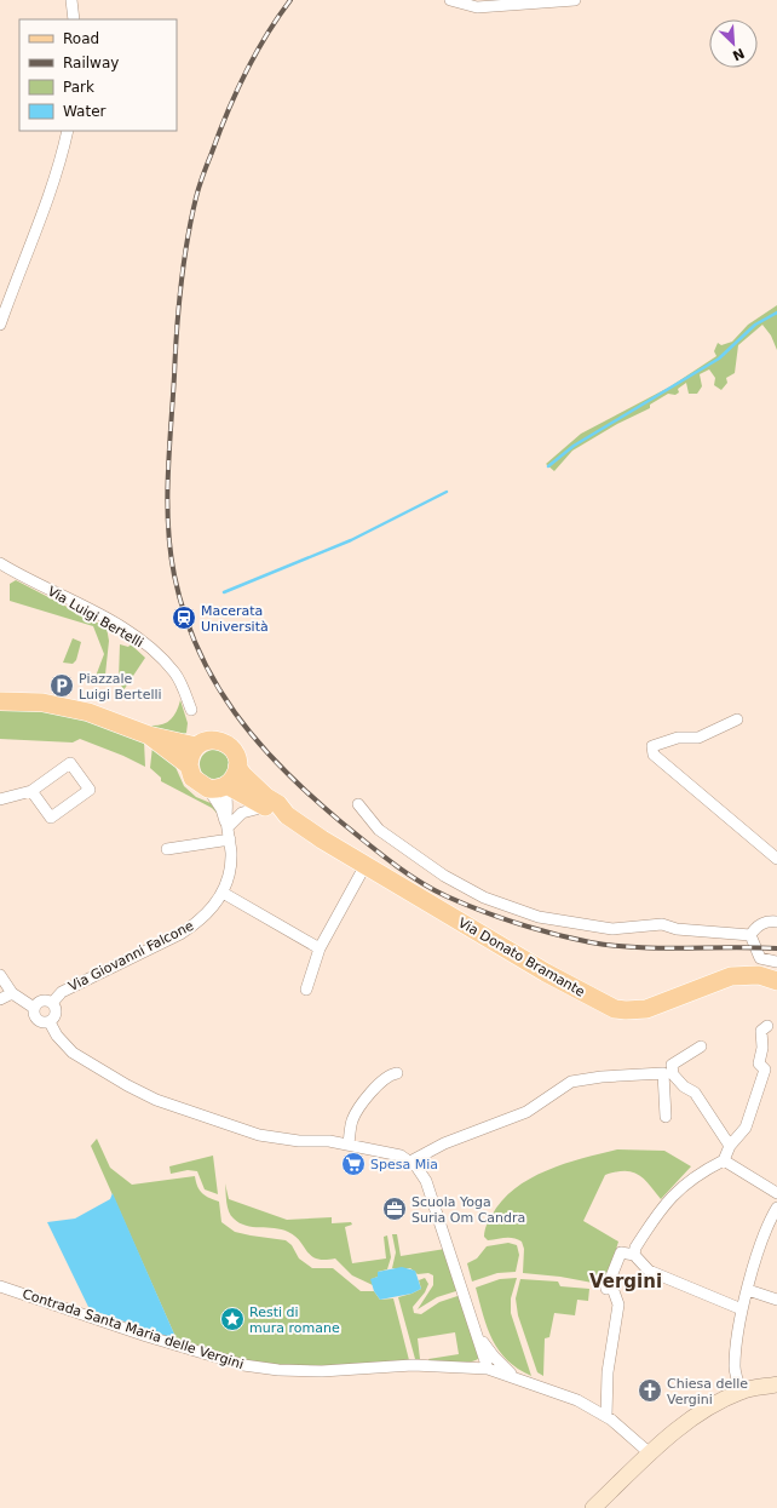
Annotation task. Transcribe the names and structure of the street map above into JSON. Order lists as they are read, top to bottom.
{
  "streets": {
    "main road": ["Via Donato Bramante"],
    "street": ["Via Luigi Bertelli", "Via Giovanni Falcone", "Contrada Santa Maria delle Vergini"]
  },
  "crossings": [
    ["Via Giovanni Falcone", "Via Donato Bramante"]
  ],
  "districts": ["Vergini"],
  "places": {
    "station": ["Macerata Università"],
    "parking": ["Piazzale Luigi Bertelli"],
    "supermarket": ["Spesa Mia"],
    "office": ["Scuola Yoga Suria Om Candra"],
    "place": ["Resti di mura romane"],
    "church": ["Chiesa delle Vergini"]
  },
  "legend": [
    "Road",
    "Railway",
    "Park",
    "Water"
  ],
  "north": "bottom right"
}
